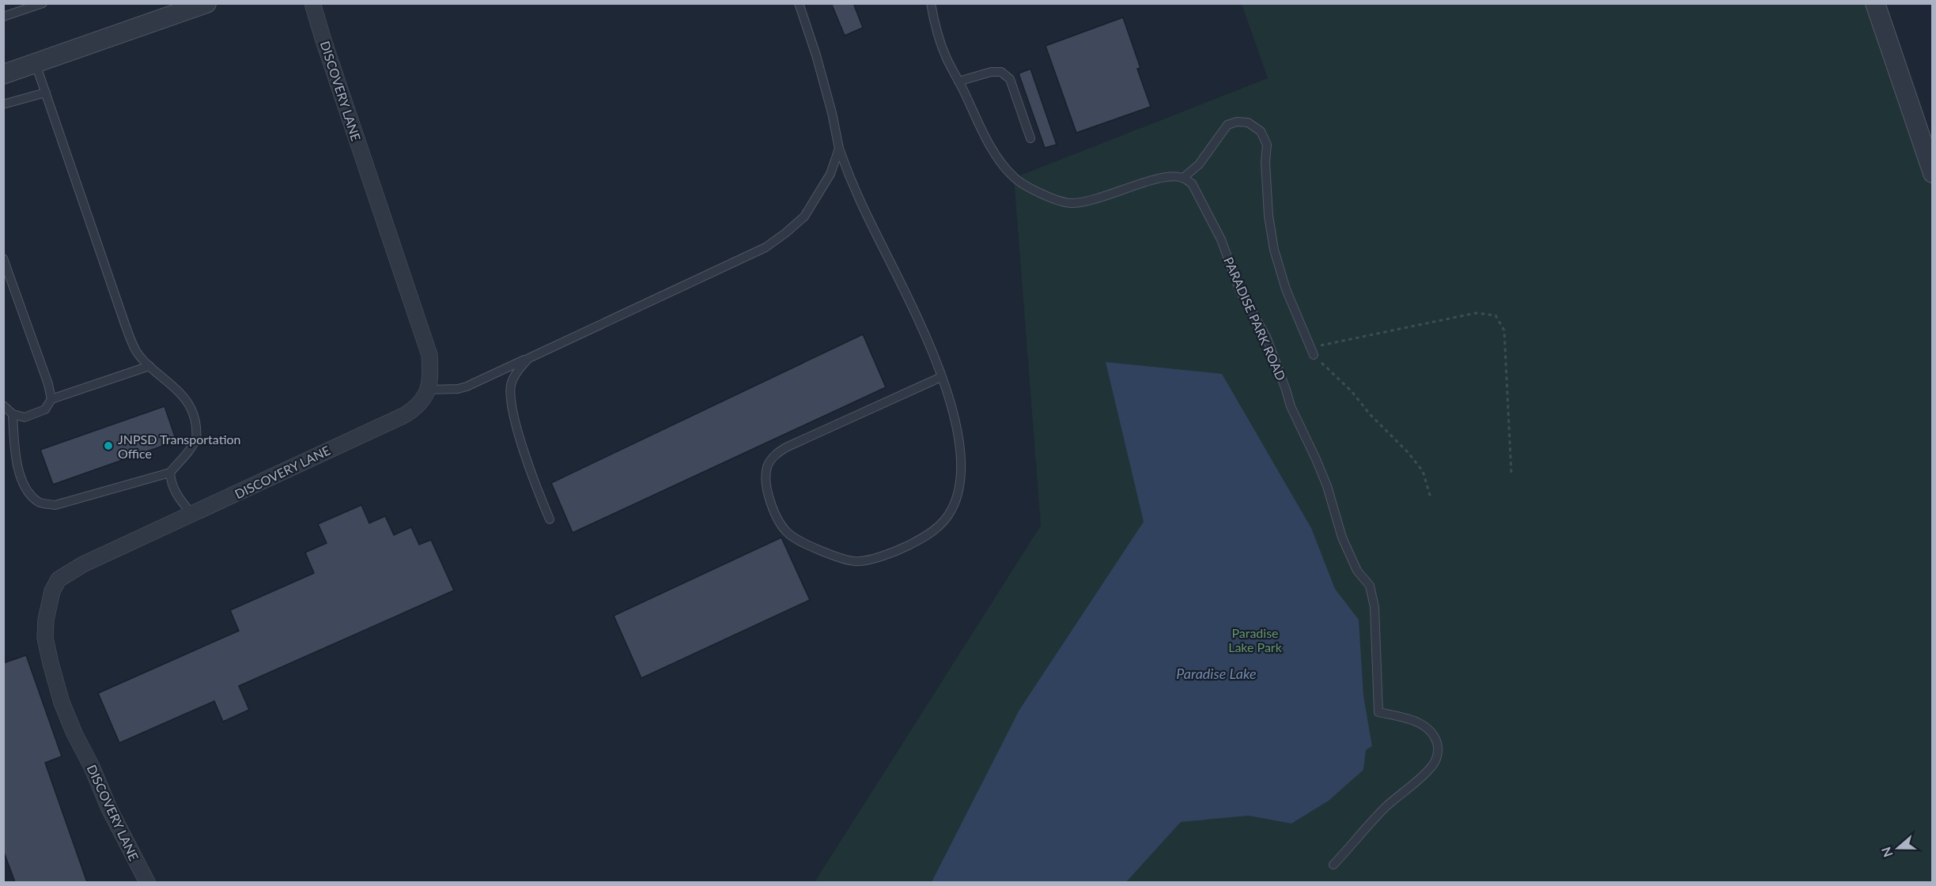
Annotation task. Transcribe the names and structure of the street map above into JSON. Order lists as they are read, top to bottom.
{
  "streets": {
    "street": ["DISCOVERY LANE"],
    "lane": ["PARADISE PARK ROAD"]
  },
  "water": ["Paradise Lake"],
  "parks": ["Paradise Lake Park"],
  "places": ["JNPSD Transportation Office"],
  "north": "left"
}
